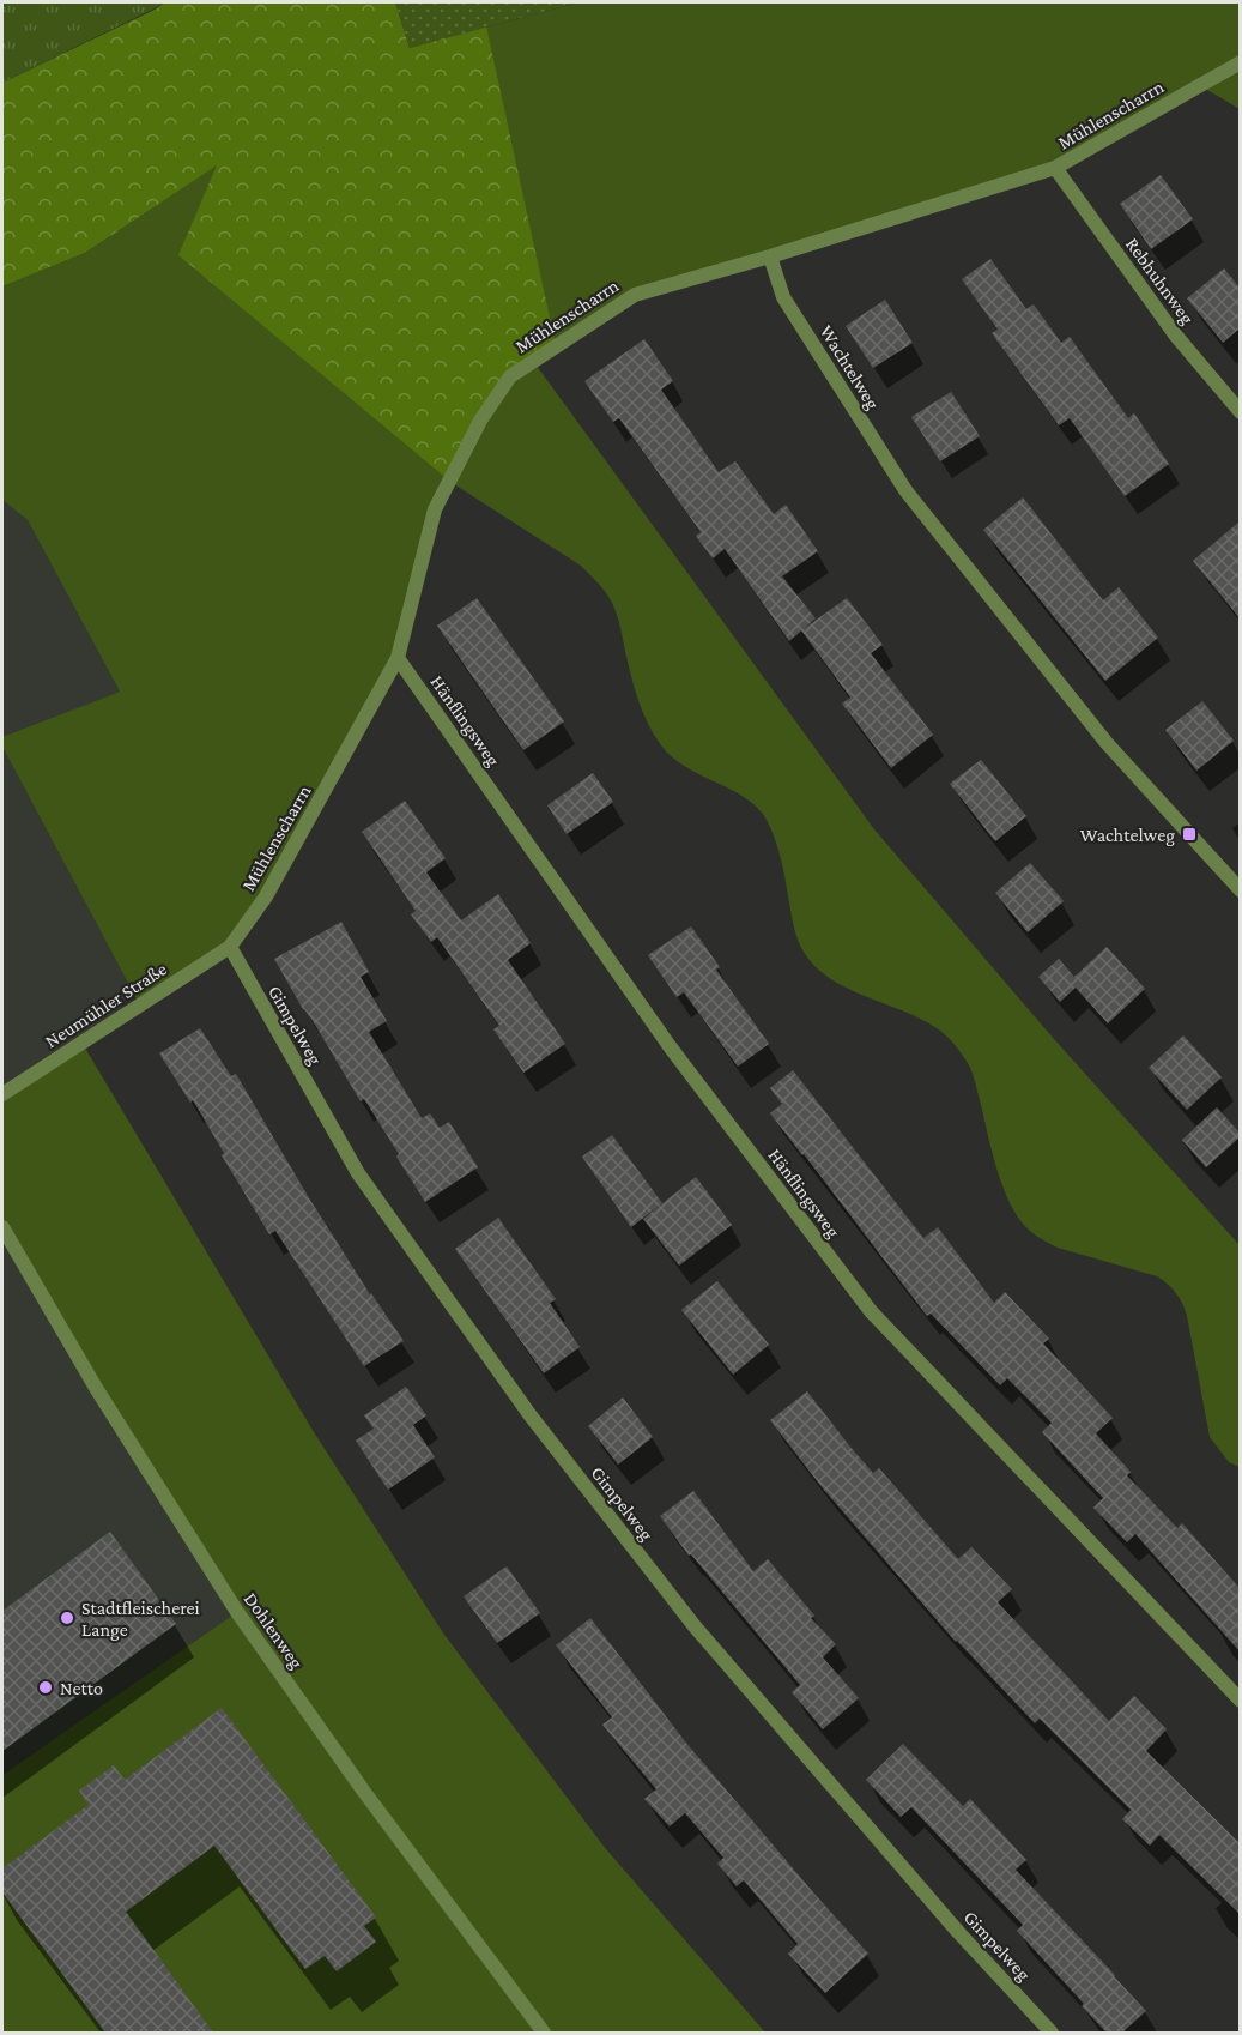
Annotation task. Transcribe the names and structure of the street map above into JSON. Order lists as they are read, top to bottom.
{
  "streets": {
    "street": [
      "Mühlenscharrn",
      "Rebhuhnweg",
      "Wachtelweg",
      "Hänflingsweg",
      "Neumühler Straße",
      "Gimpelweg",
      "Dohlenweg"
    ]
  },
  "crossings": [
    ["Mühlenscharrn", "Rebhuhnweg"],
    ["Mühlenscharrn", "Wachtelweg"],
    ["Mühlenscharrn", "Hänflingsweg"],
    ["Mühlenscharrn", "Neumühler Straße"],
    ["Mühlenscharrn", "Gimpelweg"],
    ["Neumühler Straße", "Gimpelweg"]
  ],
  "places": {
    "transit": ["Wachtelweg"],
    "other": ["Stadtfleischerei Lange", "Netto"]
  }
}
